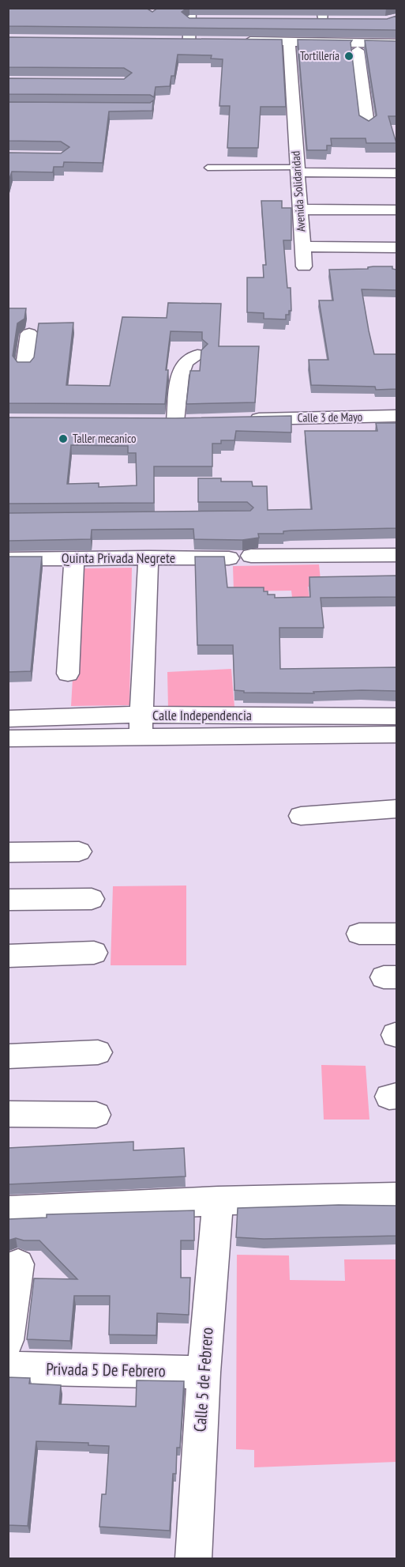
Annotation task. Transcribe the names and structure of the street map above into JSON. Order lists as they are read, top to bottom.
{
  "streets": {
    "street": [
      "Avenida Solidaridad",
      "Calle 3 de Mayo",
      "Quinta Privada Negrete",
      "Calle Independencia",
      "Privada 5 De Febrero",
      "Calle 5 de Febrero"
    ]
  },
  "crossings": [
    ["Privada 5 De Febrero", "Calle 5 de Febrero"]
  ],
  "places": ["Tortillería", "Taller mecanico"]
}
